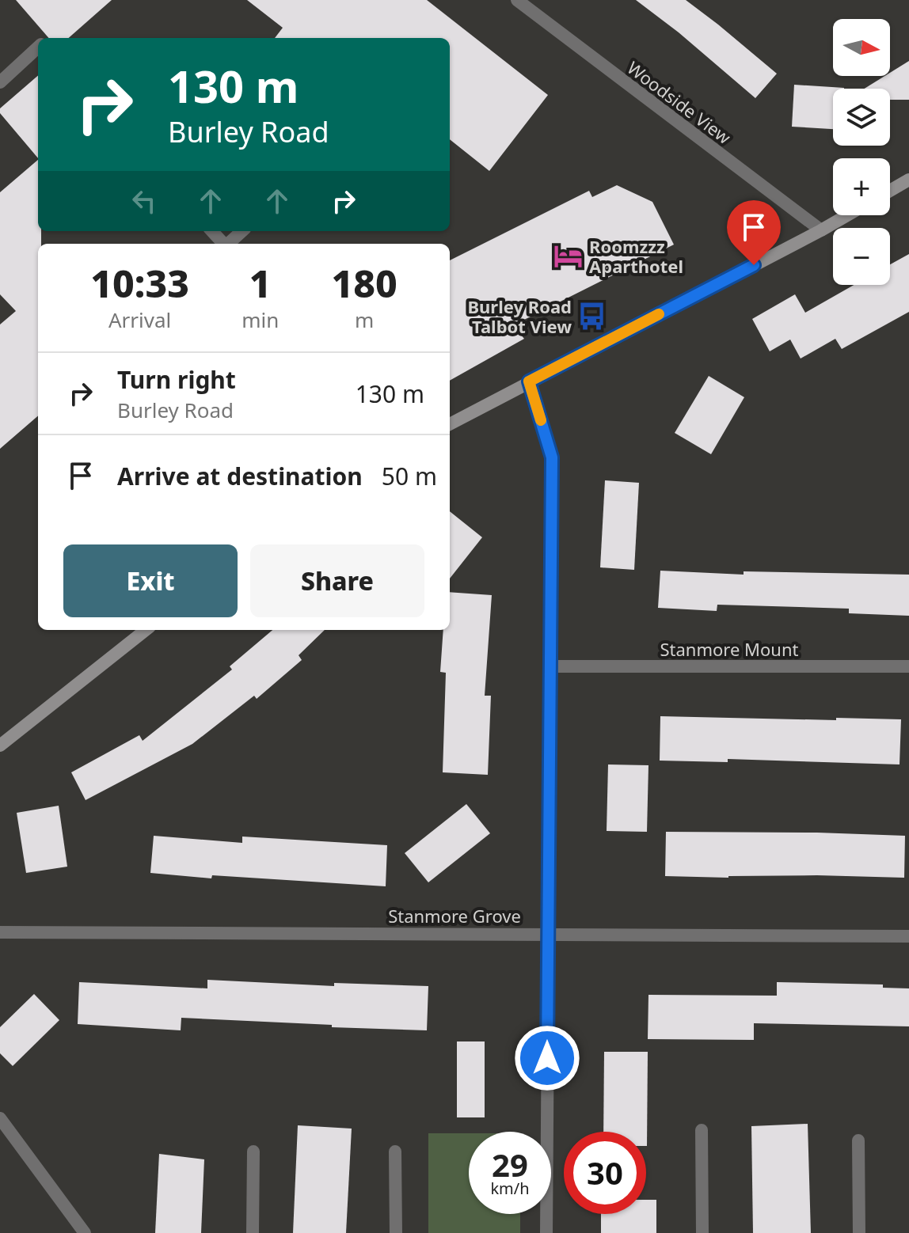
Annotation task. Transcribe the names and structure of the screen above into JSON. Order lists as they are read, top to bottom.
{
  "streets": {
    "street": ["Woodside View", "Stanmore Mount", "Stanmore Grove"]
  },
  "places": {
    "hotel": ["Roomzzz Aparthotel"],
    "bus stop": ["Burley Road Talbot View"]
  },
  "north": "right",
  "page": {
    "map_buttons": ["+", "−"],
    "turn": ["130 m", "Burley Road"],
    "eta": [
      "10:33",
      "Arrival",
      "1",
      "min",
      "180",
      "m"
    ],
    "list": [
      {
        "name": "Turn right",
        "note": "Burley Road",
        "value": "130 m"
      },
      {
        "name": "Arrive at destination",
        "value": "50 m"
      }
    ],
    "buttons": ["Exit", "Share"],
    "speed": "29 km/h",
    "limit": "30"
  }
}
